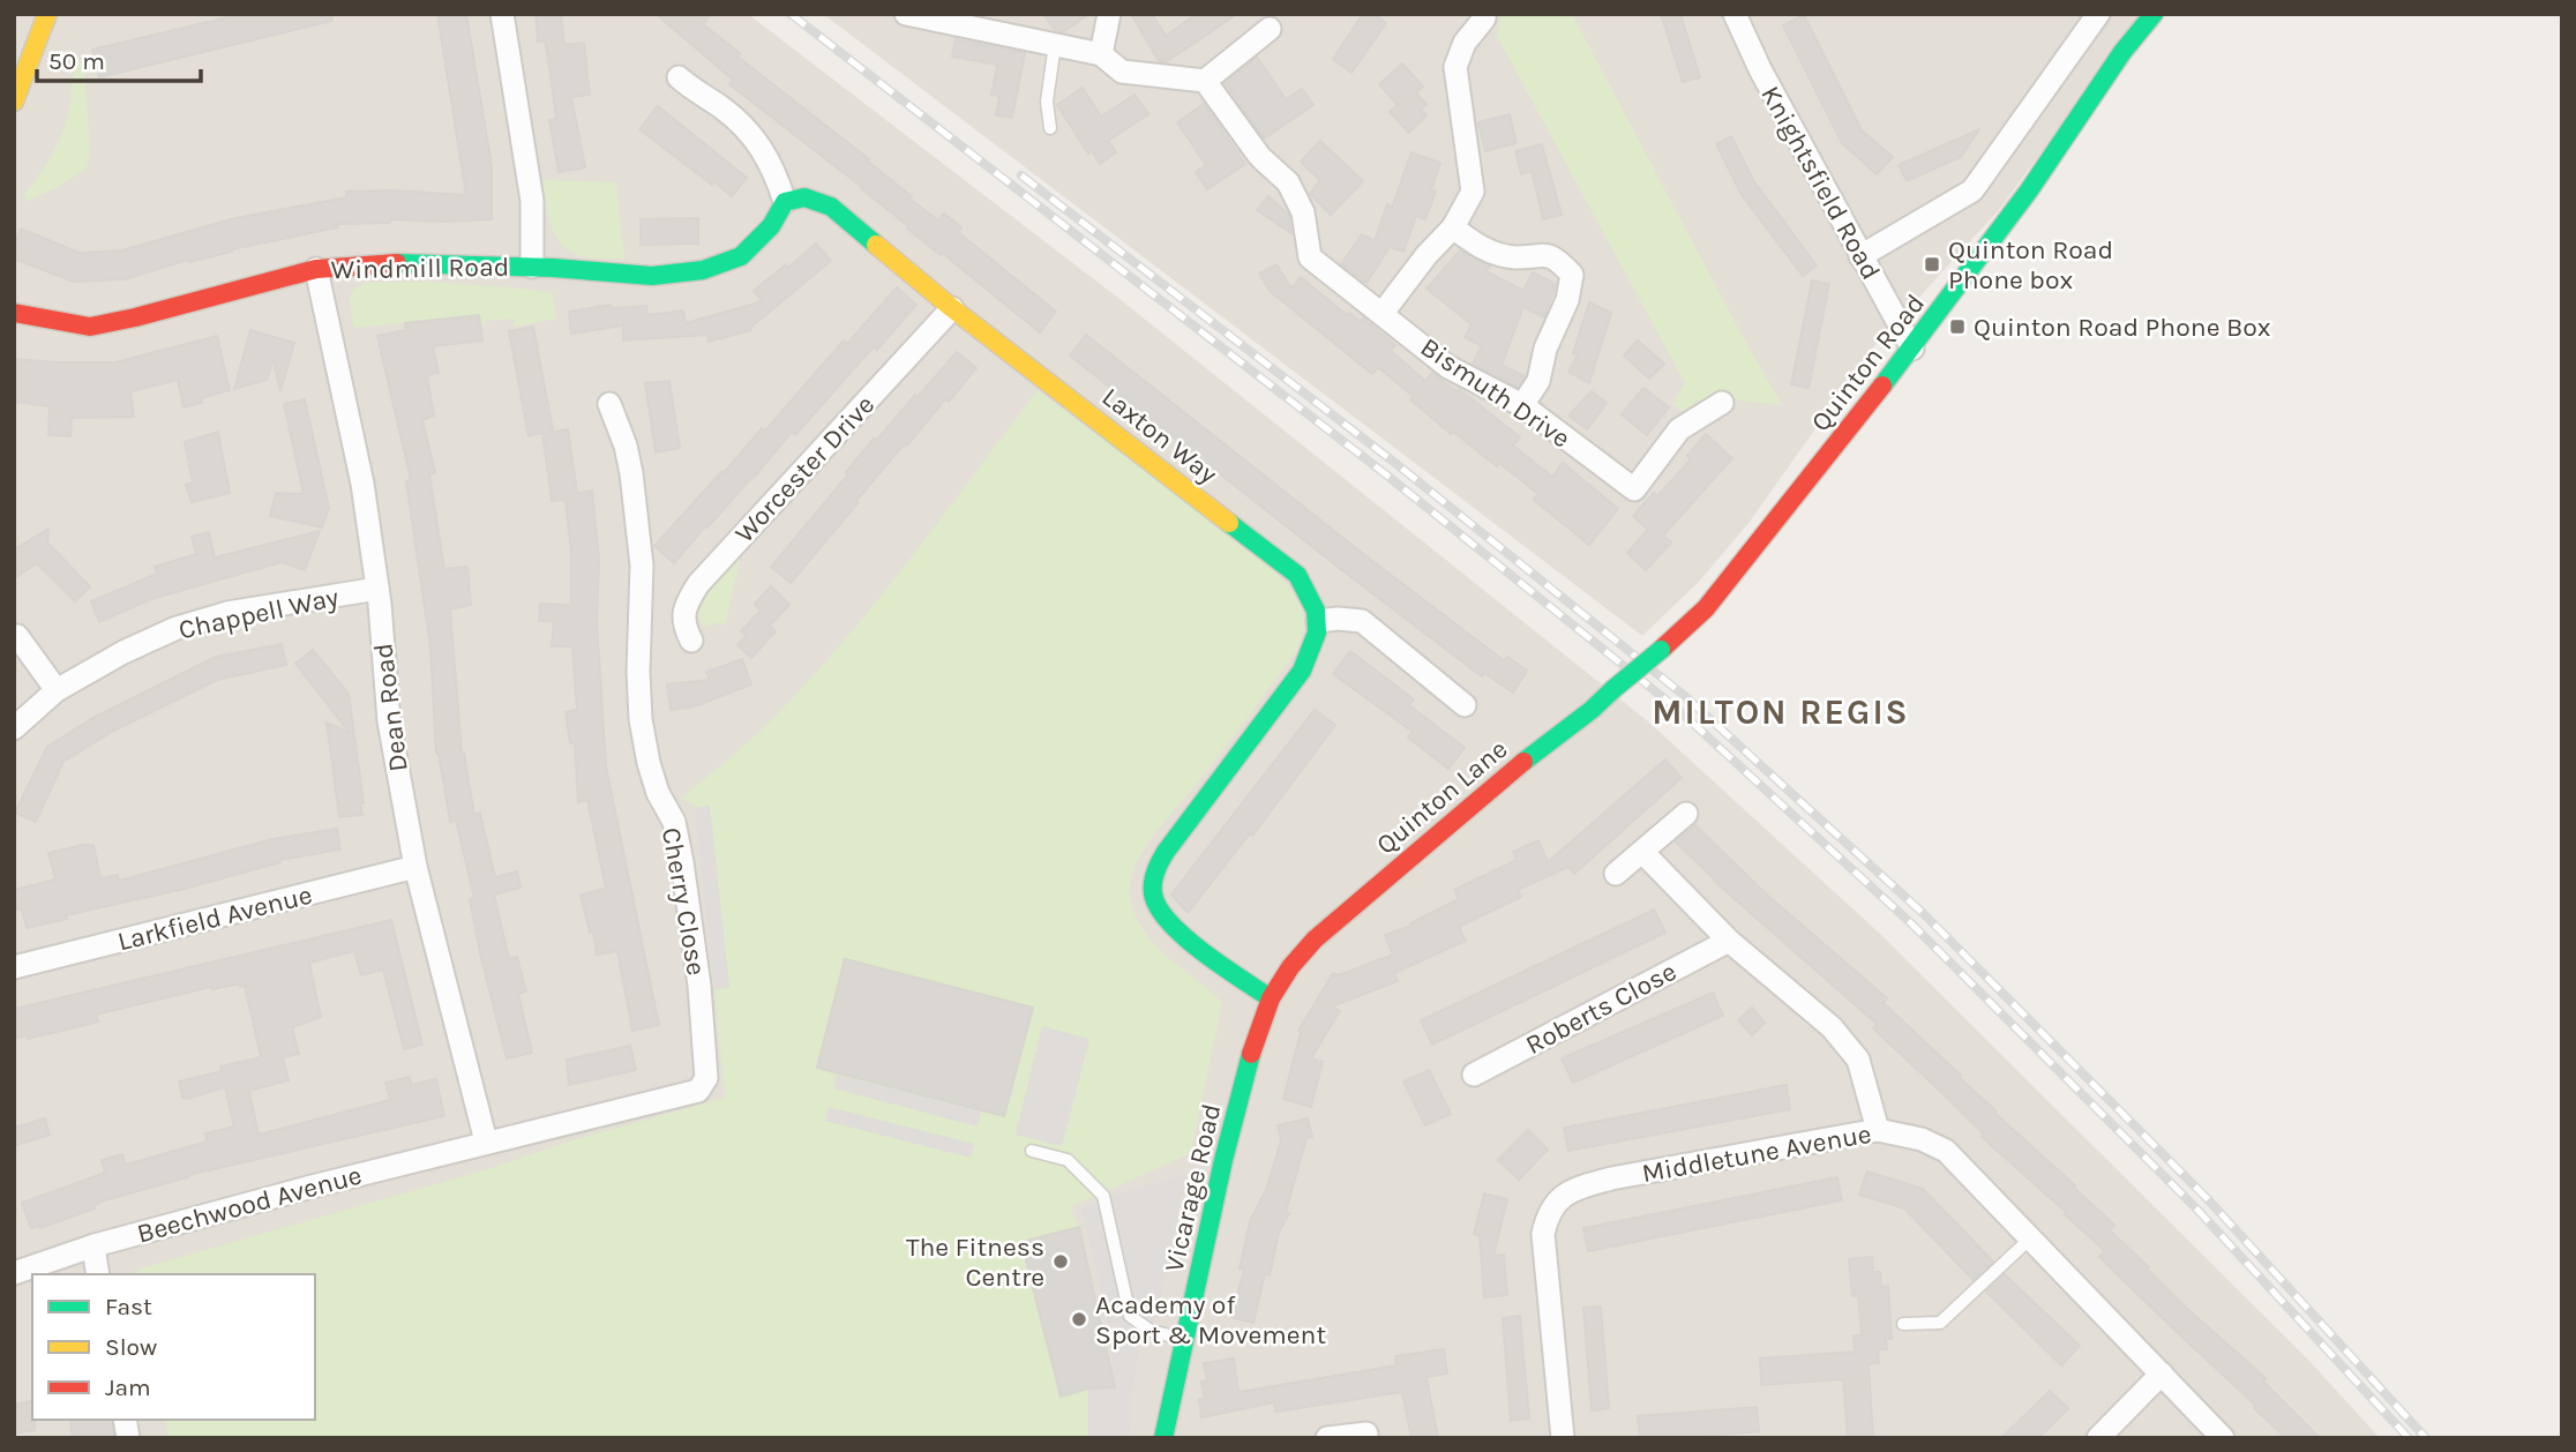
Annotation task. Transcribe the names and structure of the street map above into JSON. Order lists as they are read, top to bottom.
{
  "streets": {
    "street": [
      "Knightsfield Road",
      "Windmill Road",
      "Quinton Road",
      "Bismuth Drive",
      "Laxton Way",
      "Worcester Drive",
      "Chappell Way",
      "Dean Road",
      "Quinton Lane",
      "Cherry Close",
      "Larkfield Avenue",
      "Roberts Close",
      "Middletune Avenue",
      "Vicarage Road",
      "Beechwood Avenue"
    ]
  },
  "crossings": [
    ["Knightsfield Road", "Quinton Road"],
    ["Windmill Road", "Dean Road"],
    ["Quinton Road", "Quinton Lane"],
    ["Laxton Way", "Worcester Drive"],
    ["Chappell Way", "Dean Road"],
    ["Dean Road", "Cherry Close"],
    ["Dean Road", "Larkfield Avenue"],
    ["Dean Road", "Beechwood Avenue"],
    ["Quinton Lane", "Vicarage Road"],
    ["Cherry Close", "Beechwood Avenue"]
  ],
  "districts": ["MILTON REGIS"],
  "places": {
    "transit": ["Quinton Road Phone box", "Quinton Road Phone Box"],
    "other": ["The Fitness Centre", "Academy of Sport & Movement"]
  },
  "legend": ["Fast", "Slow", "Jam"],
  "scale_bar": "50 m"
}
